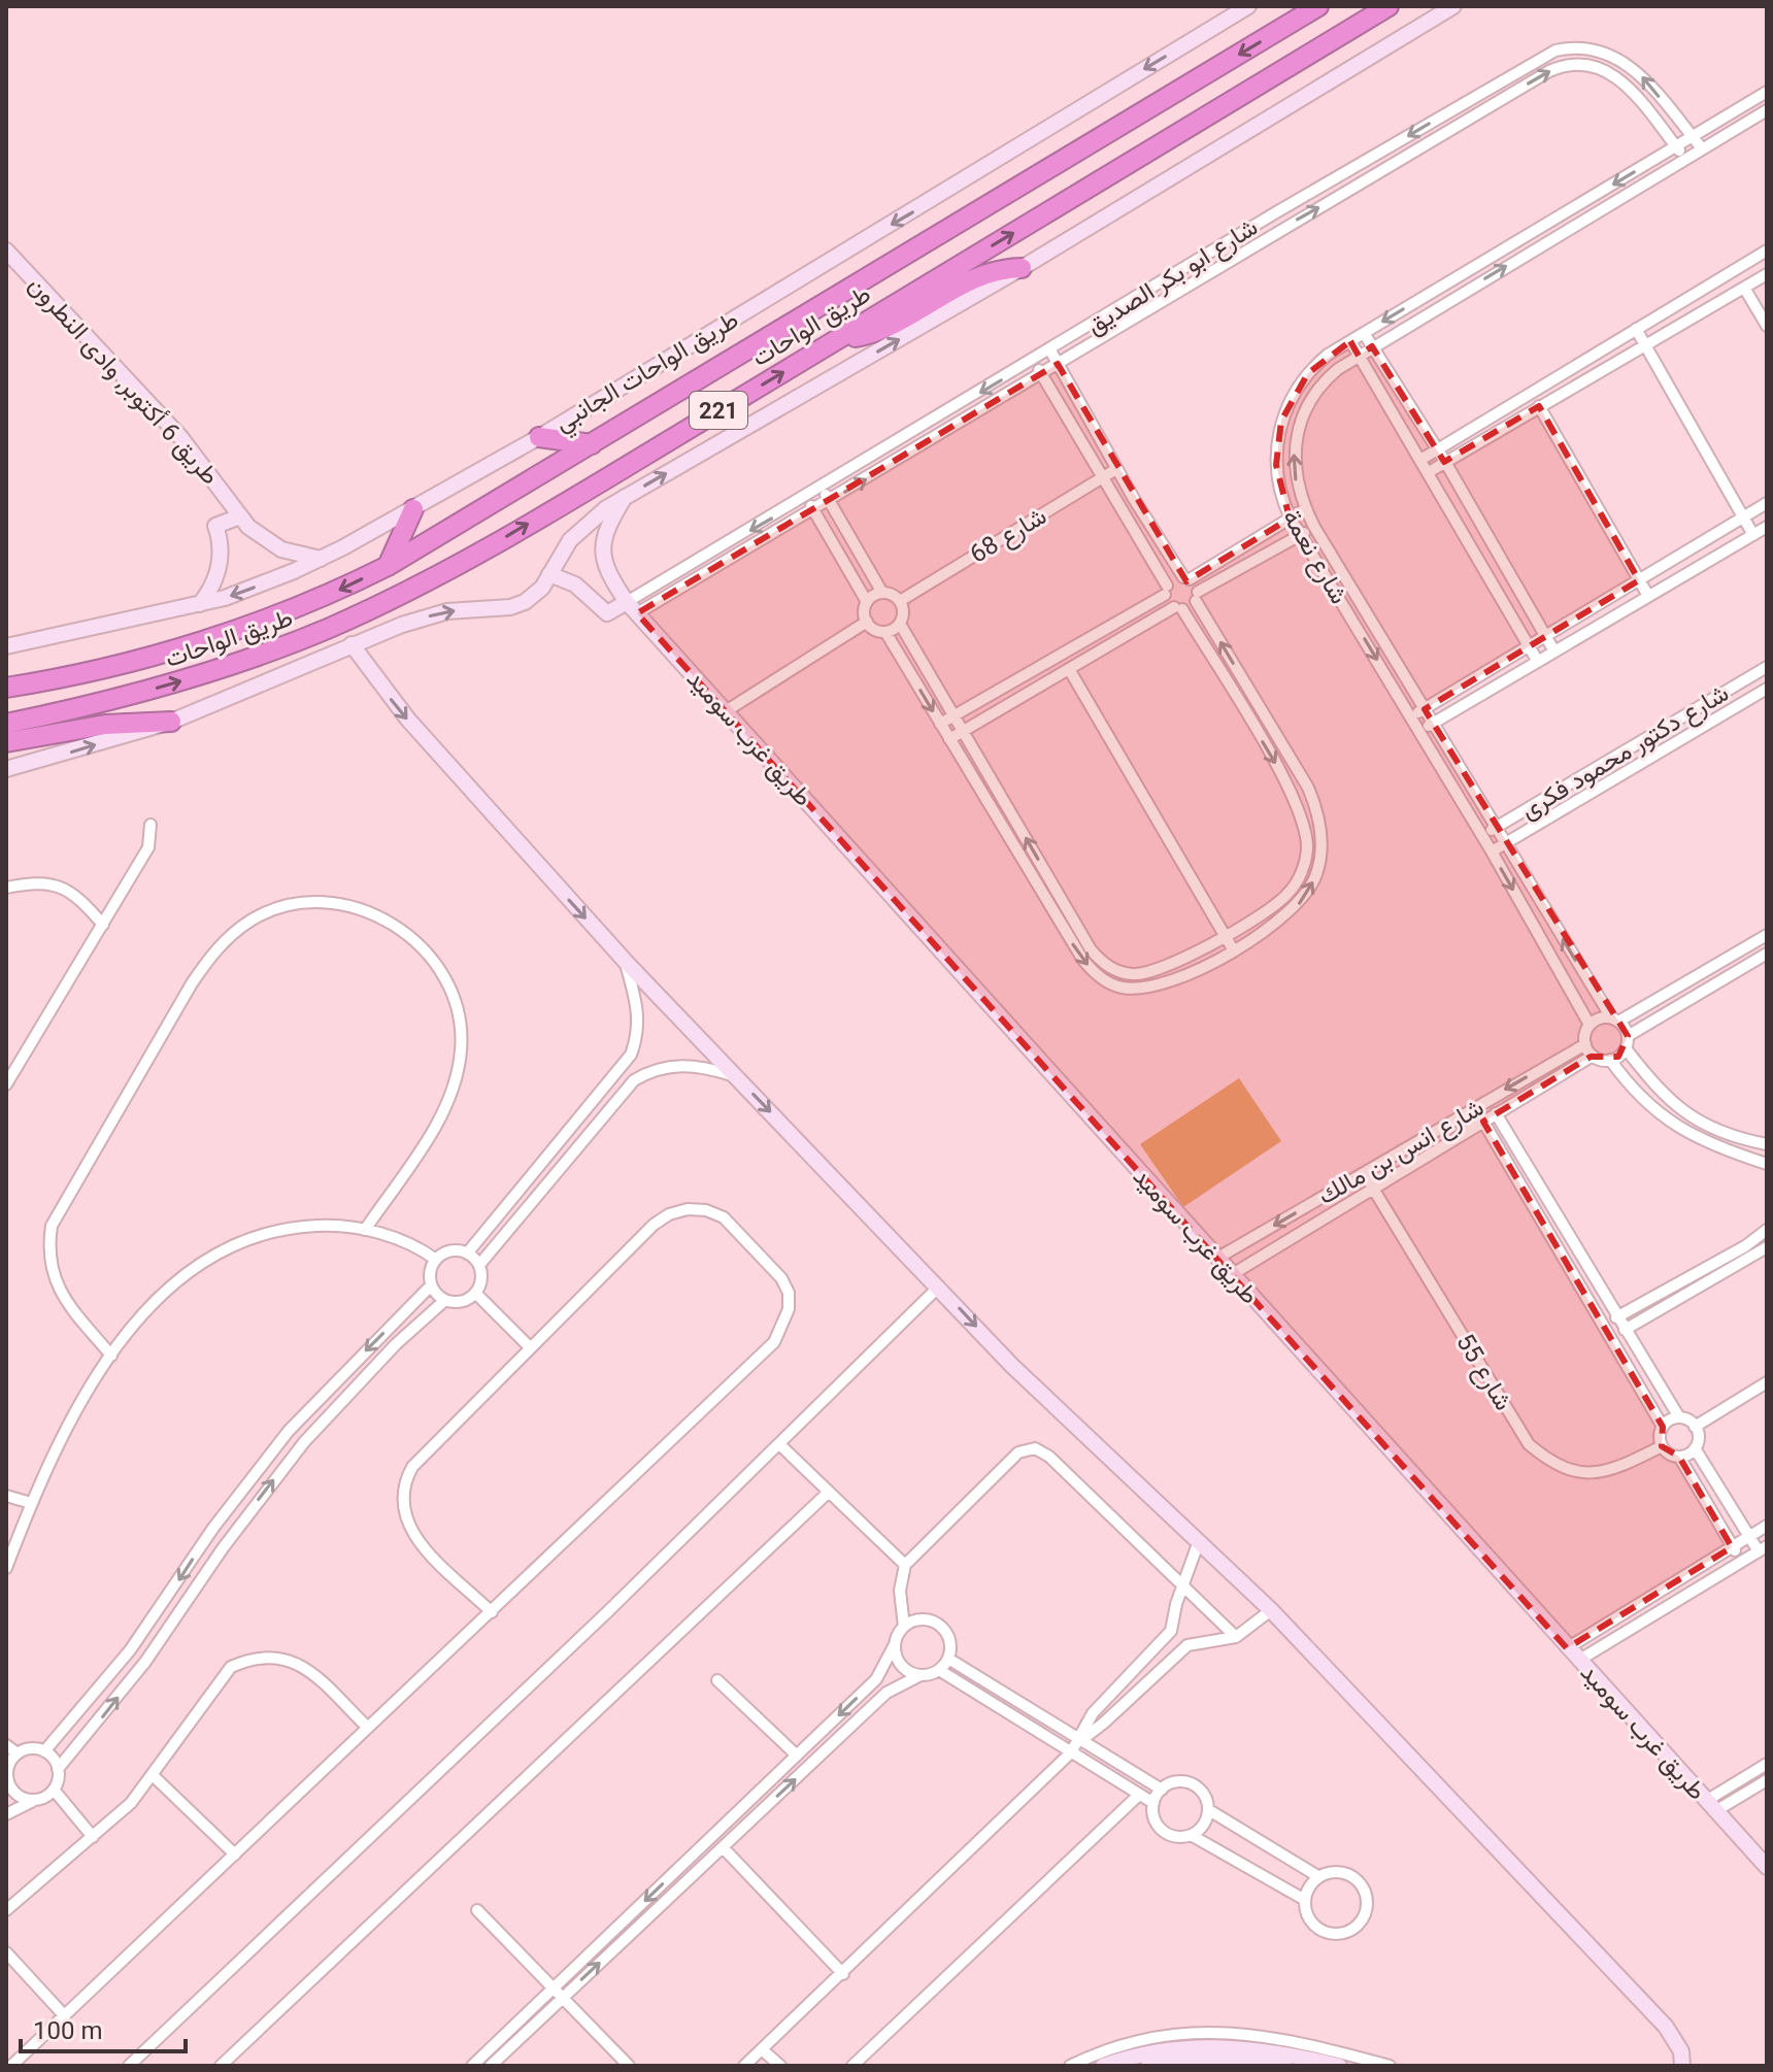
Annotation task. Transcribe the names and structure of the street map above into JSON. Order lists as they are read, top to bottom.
{
  "streets": {
    "highway": ["طريق الواحات", "221"],
    "street": [
      "شارع ابو بكر الصديق",
      "طريق الواحات الجانبي",
      "طريق 6 أكتوبر, وادى النطرون",
      "شارع 68",
      "شارع نعمة",
      "طريق غرب سوميد",
      "شارع دكتور محمود فكرى",
      "شارع انس بن مالك",
      "شارع 55"
    ]
  },
  "crossings": [
    ["شارع ابو بكر الصديق", "شارع نعمة"],
    ["شارع ابو بكر الصديق", "طريق غرب سوميد"],
    ["طريق الواحات الجانبي", "طريق 6 أكتوبر, وادى النطرون"],
    ["شارع نعمة", "شارع دكتور محمود فكرى"],
    ["شارع نعمة", "شارع انس بن مالك"],
    ["طريق غرب سوميد", "شارع انس بن مالك"],
    ["شارع انس بن مالك", "شارع 55"]
  ],
  "scale_bar": "100 m"
}
